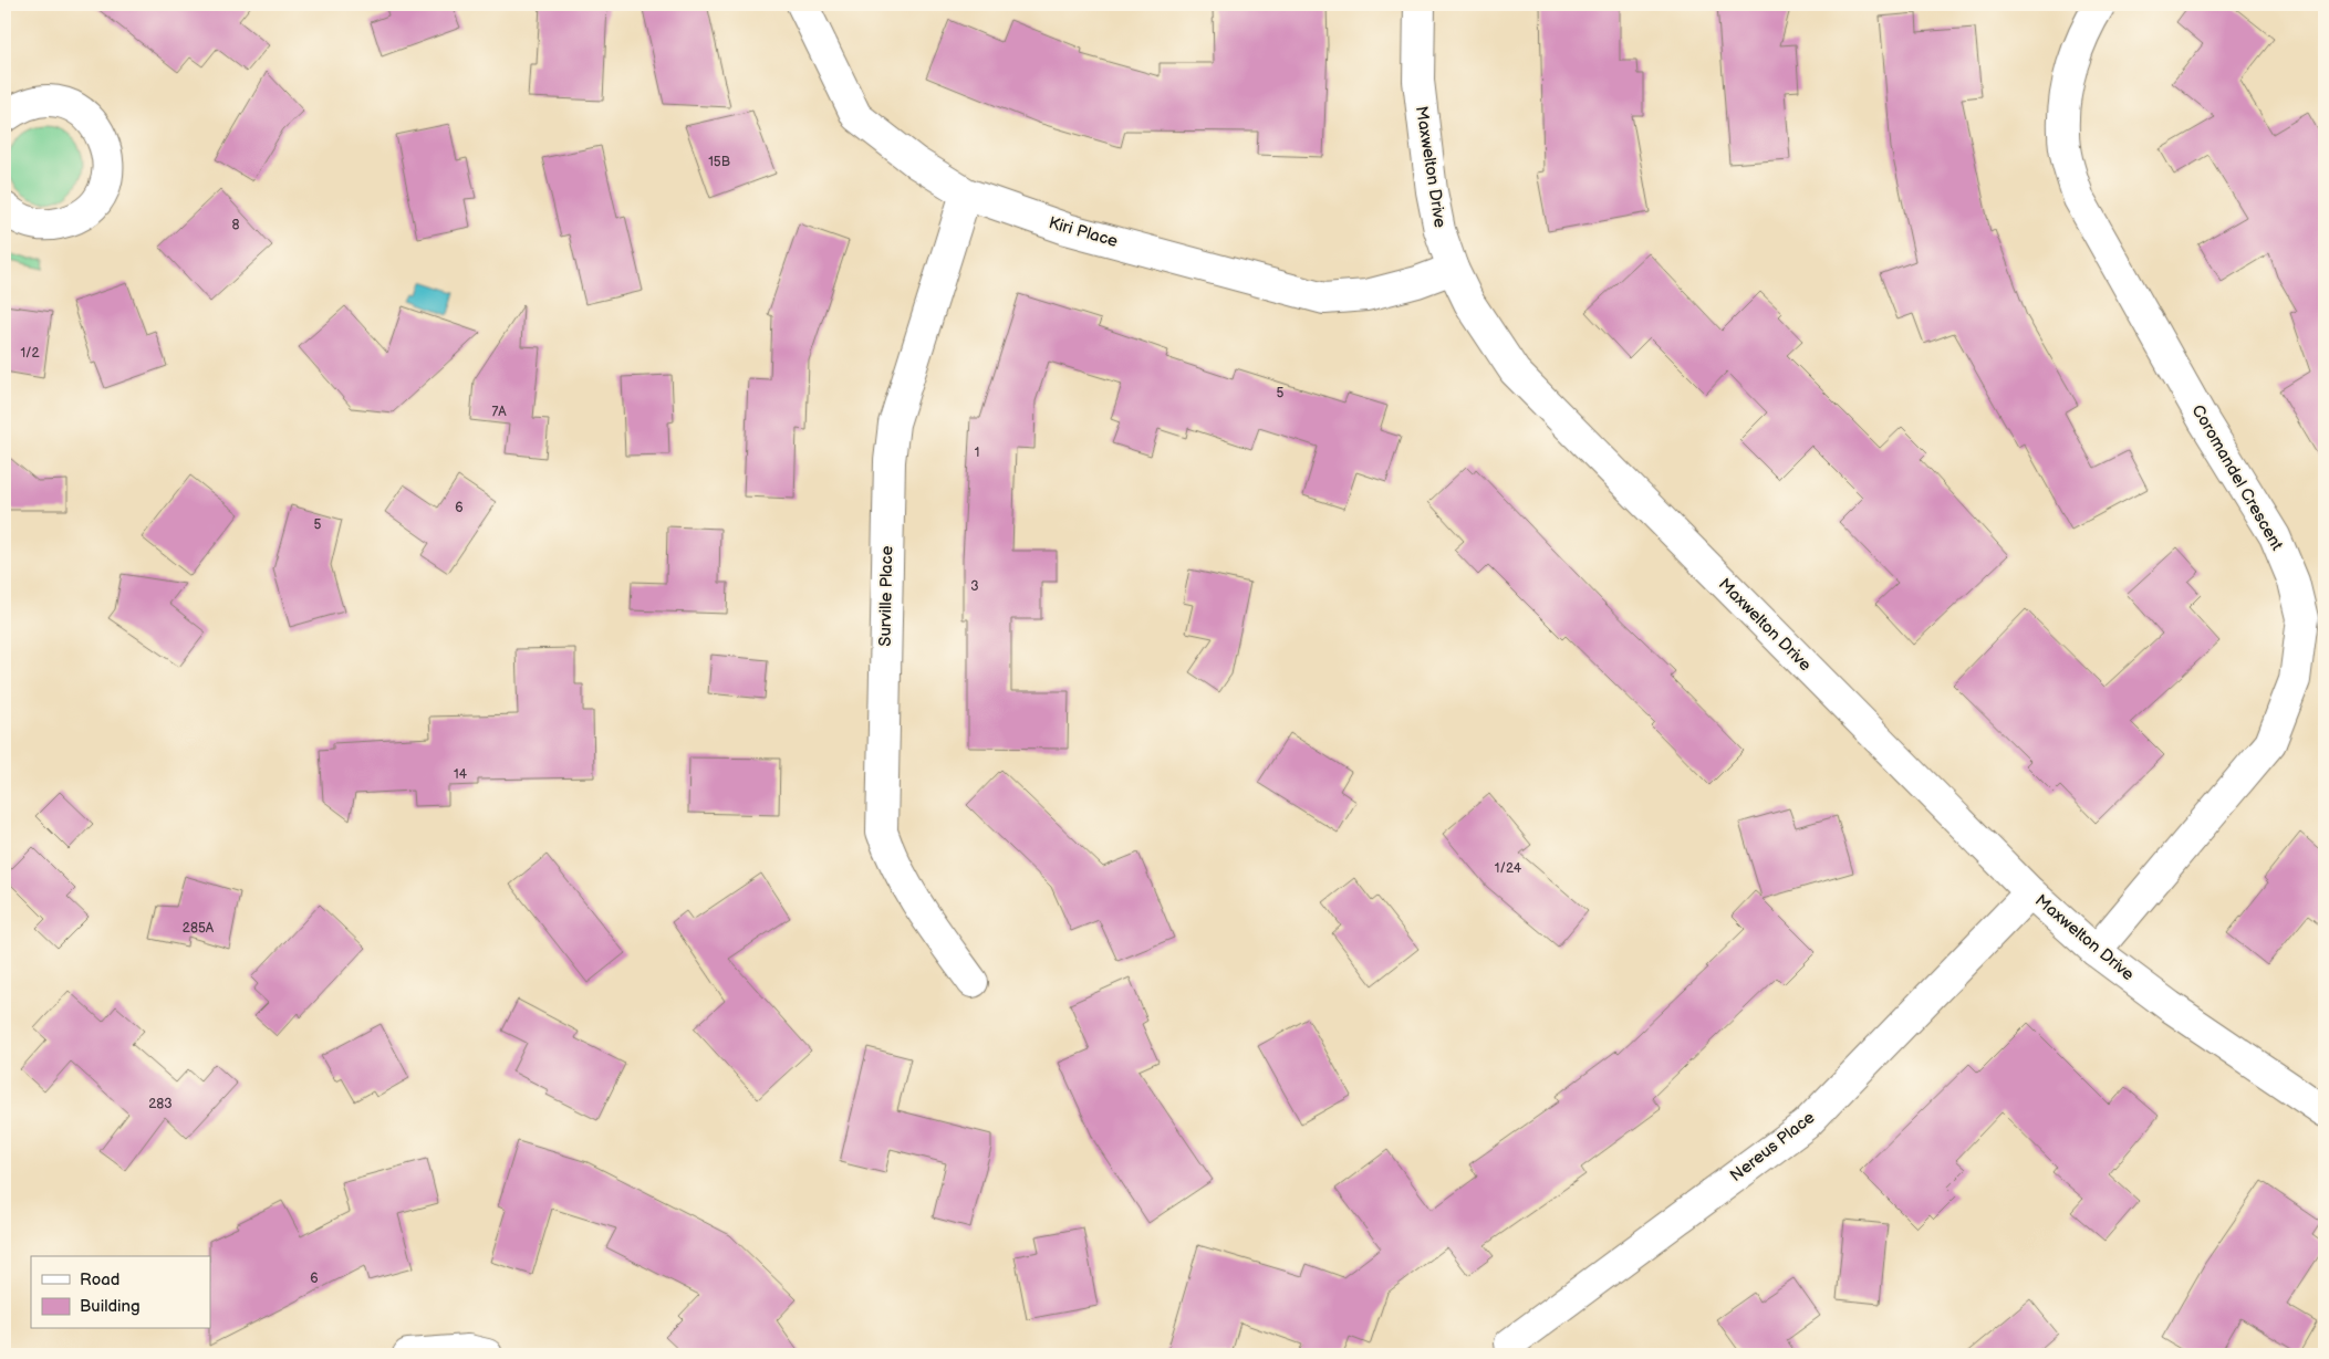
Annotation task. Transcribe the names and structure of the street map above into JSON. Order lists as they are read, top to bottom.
{
  "streets": {
    "street": [
      "Maxwelton Drive",
      "Kiri Place",
      "Coromandel Crescent",
      "Surville Place",
      "Nereus Place"
    ]
  },
  "crossings": [
    ["Maxwelton Drive", "Kiri Place"],
    ["Maxwelton Drive", "Coromandel Crescent"],
    ["Maxwelton Drive", "Nereus Place"],
    ["Kiri Place", "Surville Place"]
  ],
  "house_numbers": [
    "15B",
    "8",
    "1/2",
    "5",
    "7A",
    "1",
    "6",
    "5",
    "3",
    "14",
    "1/24",
    "285A",
    "283",
    "6"
  ],
  "legend": ["Road", "Building"]
}
